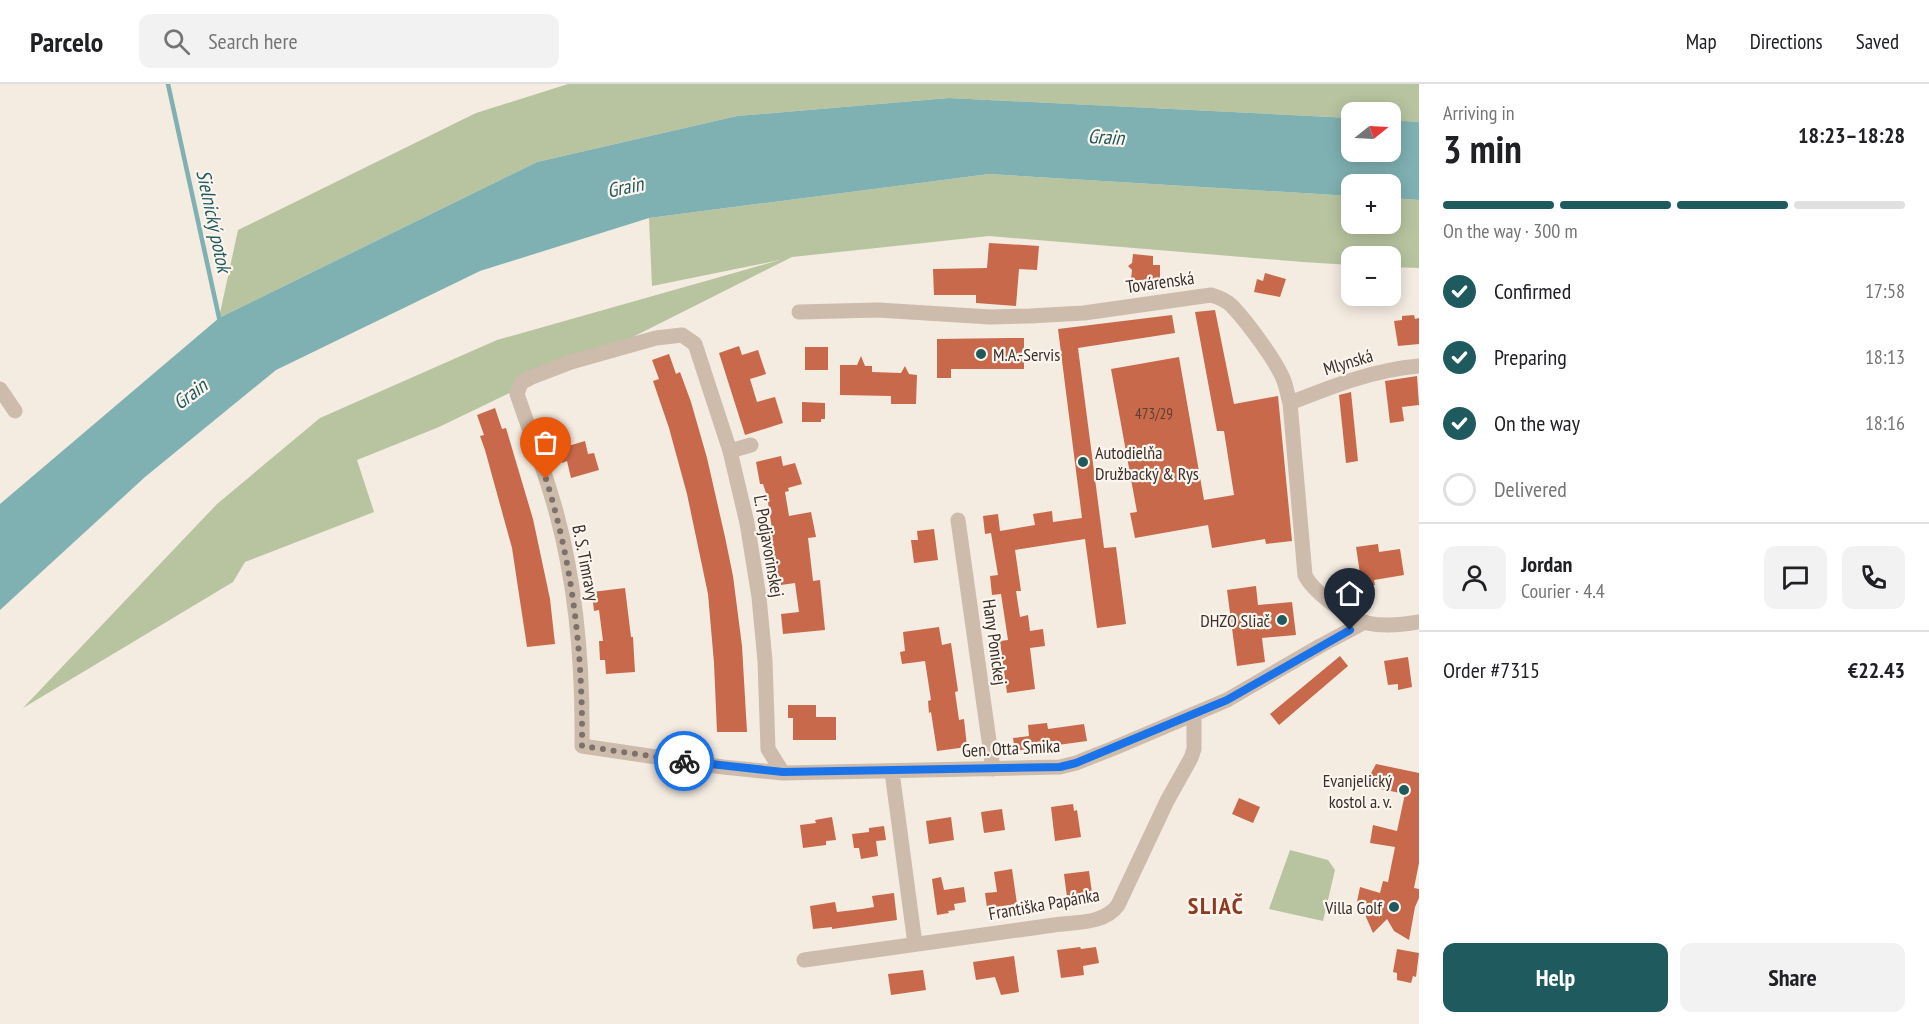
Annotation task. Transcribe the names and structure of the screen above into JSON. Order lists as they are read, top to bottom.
{
  "streets": {
    "street": [
      "Továrenská",
      "Mlynská",
      "Ľ. Podjavorinskej",
      "B. S. Timravy",
      "Hany Ponickej",
      "Gen. Otta Smika",
      "Františka Papánka"
    ]
  },
  "crossings": [
    ["Továrenská", "Mlynská"],
    ["Ľ. Podjavorinskej", "B. S. Timravy"],
    ["Ľ. Podjavorinskej", "Gen. Otta Smika"],
    ["B. S. Timravy", "Gen. Otta Smika"],
    ["Hany Ponickej", "Gen. Otta Smika"],
    ["Gen. Otta Smika", "Františka Papánka"]
  ],
  "districts": ["SLIAČ"],
  "water": ["Grain", "Sielnický potok"],
  "places": [
    "M.A.-Servis",
    "Autodielňa Družbacký & Rys",
    "DHZO Sliač",
    "Evanjelický kostol a. v.",
    "Villa Golf"
  ],
  "house_numbers": ["473/29"],
  "north": "right",
  "page": {
    "header": "Parcelo",
    "search": "Search here",
    "nav": ["Map", "Directions", "Saved"],
    "heading": ["3 min", "Arriving in", "18:23–18:28"],
    "panel": [
      "Jordan",
      "Courier · 4.4",
      "Order #7315",
      "€22.43"
    ],
    "map_buttons": ["+", "−"],
    "bar": "On the way · 300 m",
    "list": [
      ["Confirmed", "17:58"],
      ["Preparing", "18:13"],
      ["On the way", "18:16"],
      "Delivered"
    ],
    "buttons": ["Help", "Share"]
  }
}
